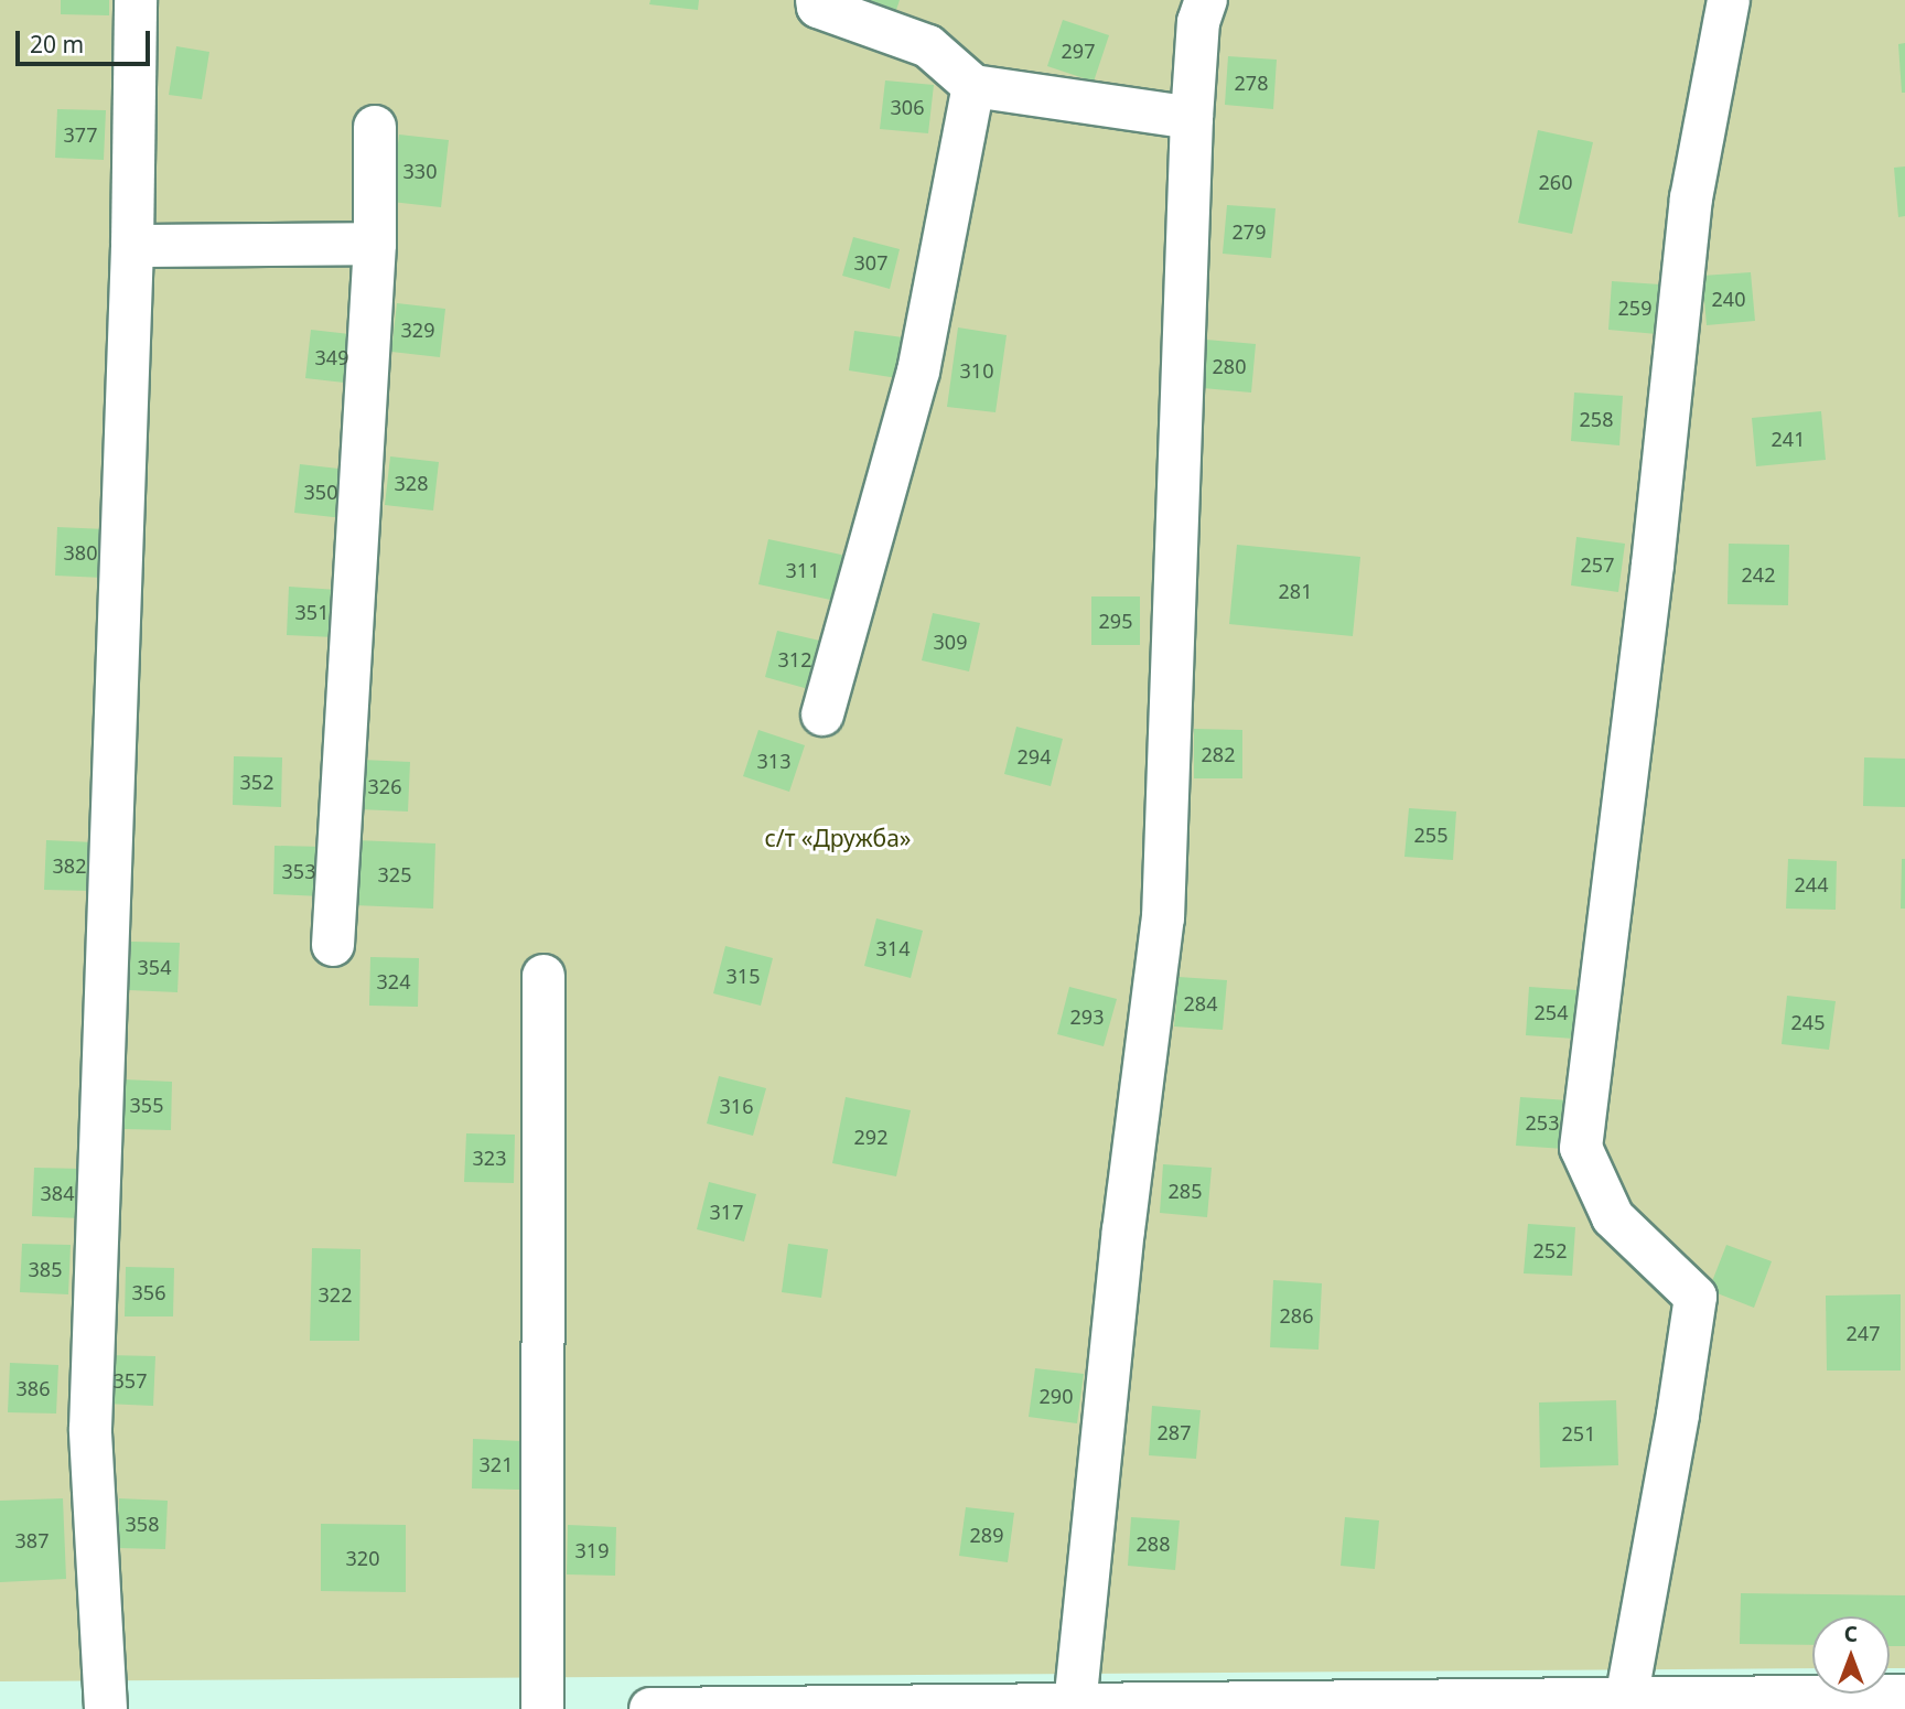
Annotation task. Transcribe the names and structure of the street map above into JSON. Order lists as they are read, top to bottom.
{
  "parks": ["с/т «Дружба»"],
  "house_numbers": [
    "297",
    "278",
    "306",
    "377",
    "330",
    "260",
    "279",
    "307",
    "240",
    "259",
    "329",
    "349",
    "280",
    "310",
    "258",
    "241",
    "328",
    "350",
    "380",
    "257",
    "311",
    "242",
    "281",
    "351",
    "295",
    "309",
    "312",
    "282",
    "294",
    "313",
    "352",
    "326",
    "255",
    "382",
    "353",
    "325",
    "244",
    "314",
    "354",
    "315",
    "324",
    "284",
    "254",
    "293",
    "245",
    "355",
    "316",
    "253",
    "292",
    "323",
    "285",
    "384",
    "317",
    "252",
    "385",
    "356",
    "322",
    "286",
    "247",
    "357",
    "386",
    "290",
    "287",
    "251",
    "321",
    "358",
    "289",
    "387",
    "288",
    "319",
    "320"
  ],
  "scale_bar": "20 m",
  "north": "top"
}
